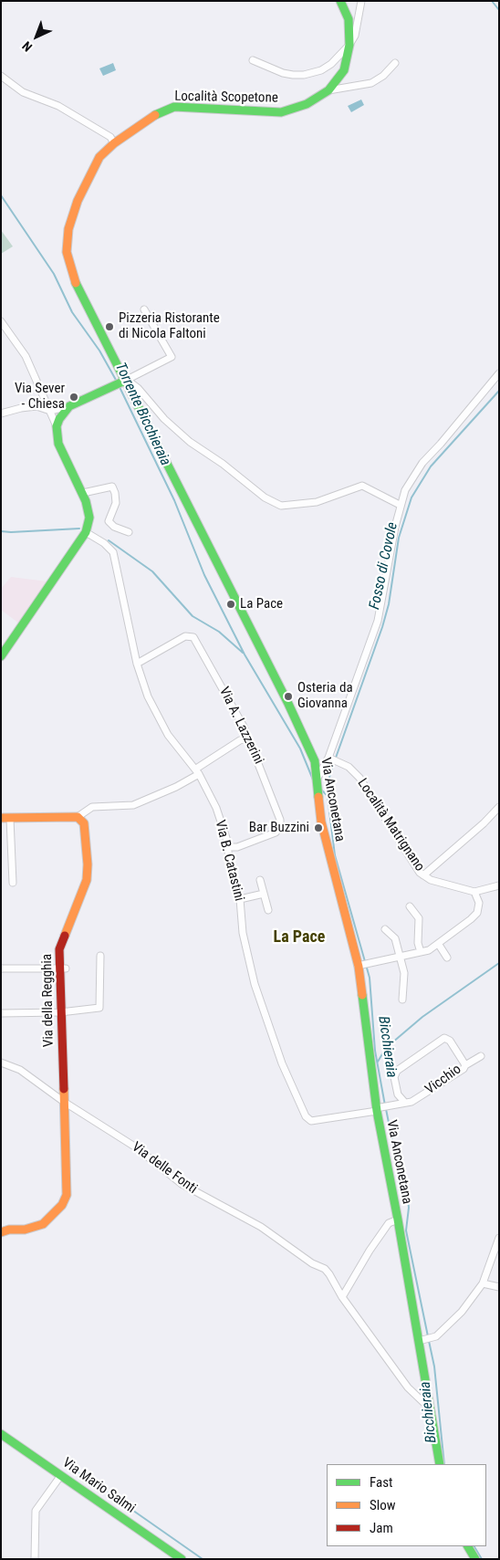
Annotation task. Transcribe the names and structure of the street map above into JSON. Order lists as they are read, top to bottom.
{
  "streets": {
    "main road": [
      "Località Scopetone",
      "Via Anconetana",
      "Via della Regghia",
      "Via Mario Salmi"
    ],
    "street": [
      "Via A. Lazzerini",
      "Località Matrignano",
      "Via B. Catastini",
      "Vicchio",
      "Via delle Fonti"
    ]
  },
  "crossings": [
    ["Località Scopetone", "Via Anconetana"],
    ["Via A. Lazzerini", "Via B. Catastini"],
    ["Via Anconetana", "Via B. Catastini"],
    ["Via Anconetana", "Vicchio"],
    ["Via Anconetana", "Via delle Fonti"],
    ["Via B. Catastini", "Vicchio"],
    ["Via della Regghia", "Via delle Fonti"]
  ],
  "districts": ["La Pace"],
  "water": ["Torrente Bicchieraia", "Fosso di Covole", "Bicchieraia"],
  "places": [
    "Pizzeria Ristorante di Nicola Faltoni",
    "Via Sever - Chiesa",
    "La Pace",
    "Osteria da Giovanna",
    "Bar Buzzini"
  ],
  "legend": ["Fast", "Slow", "Jam"],
  "north": "bottom left"
}
